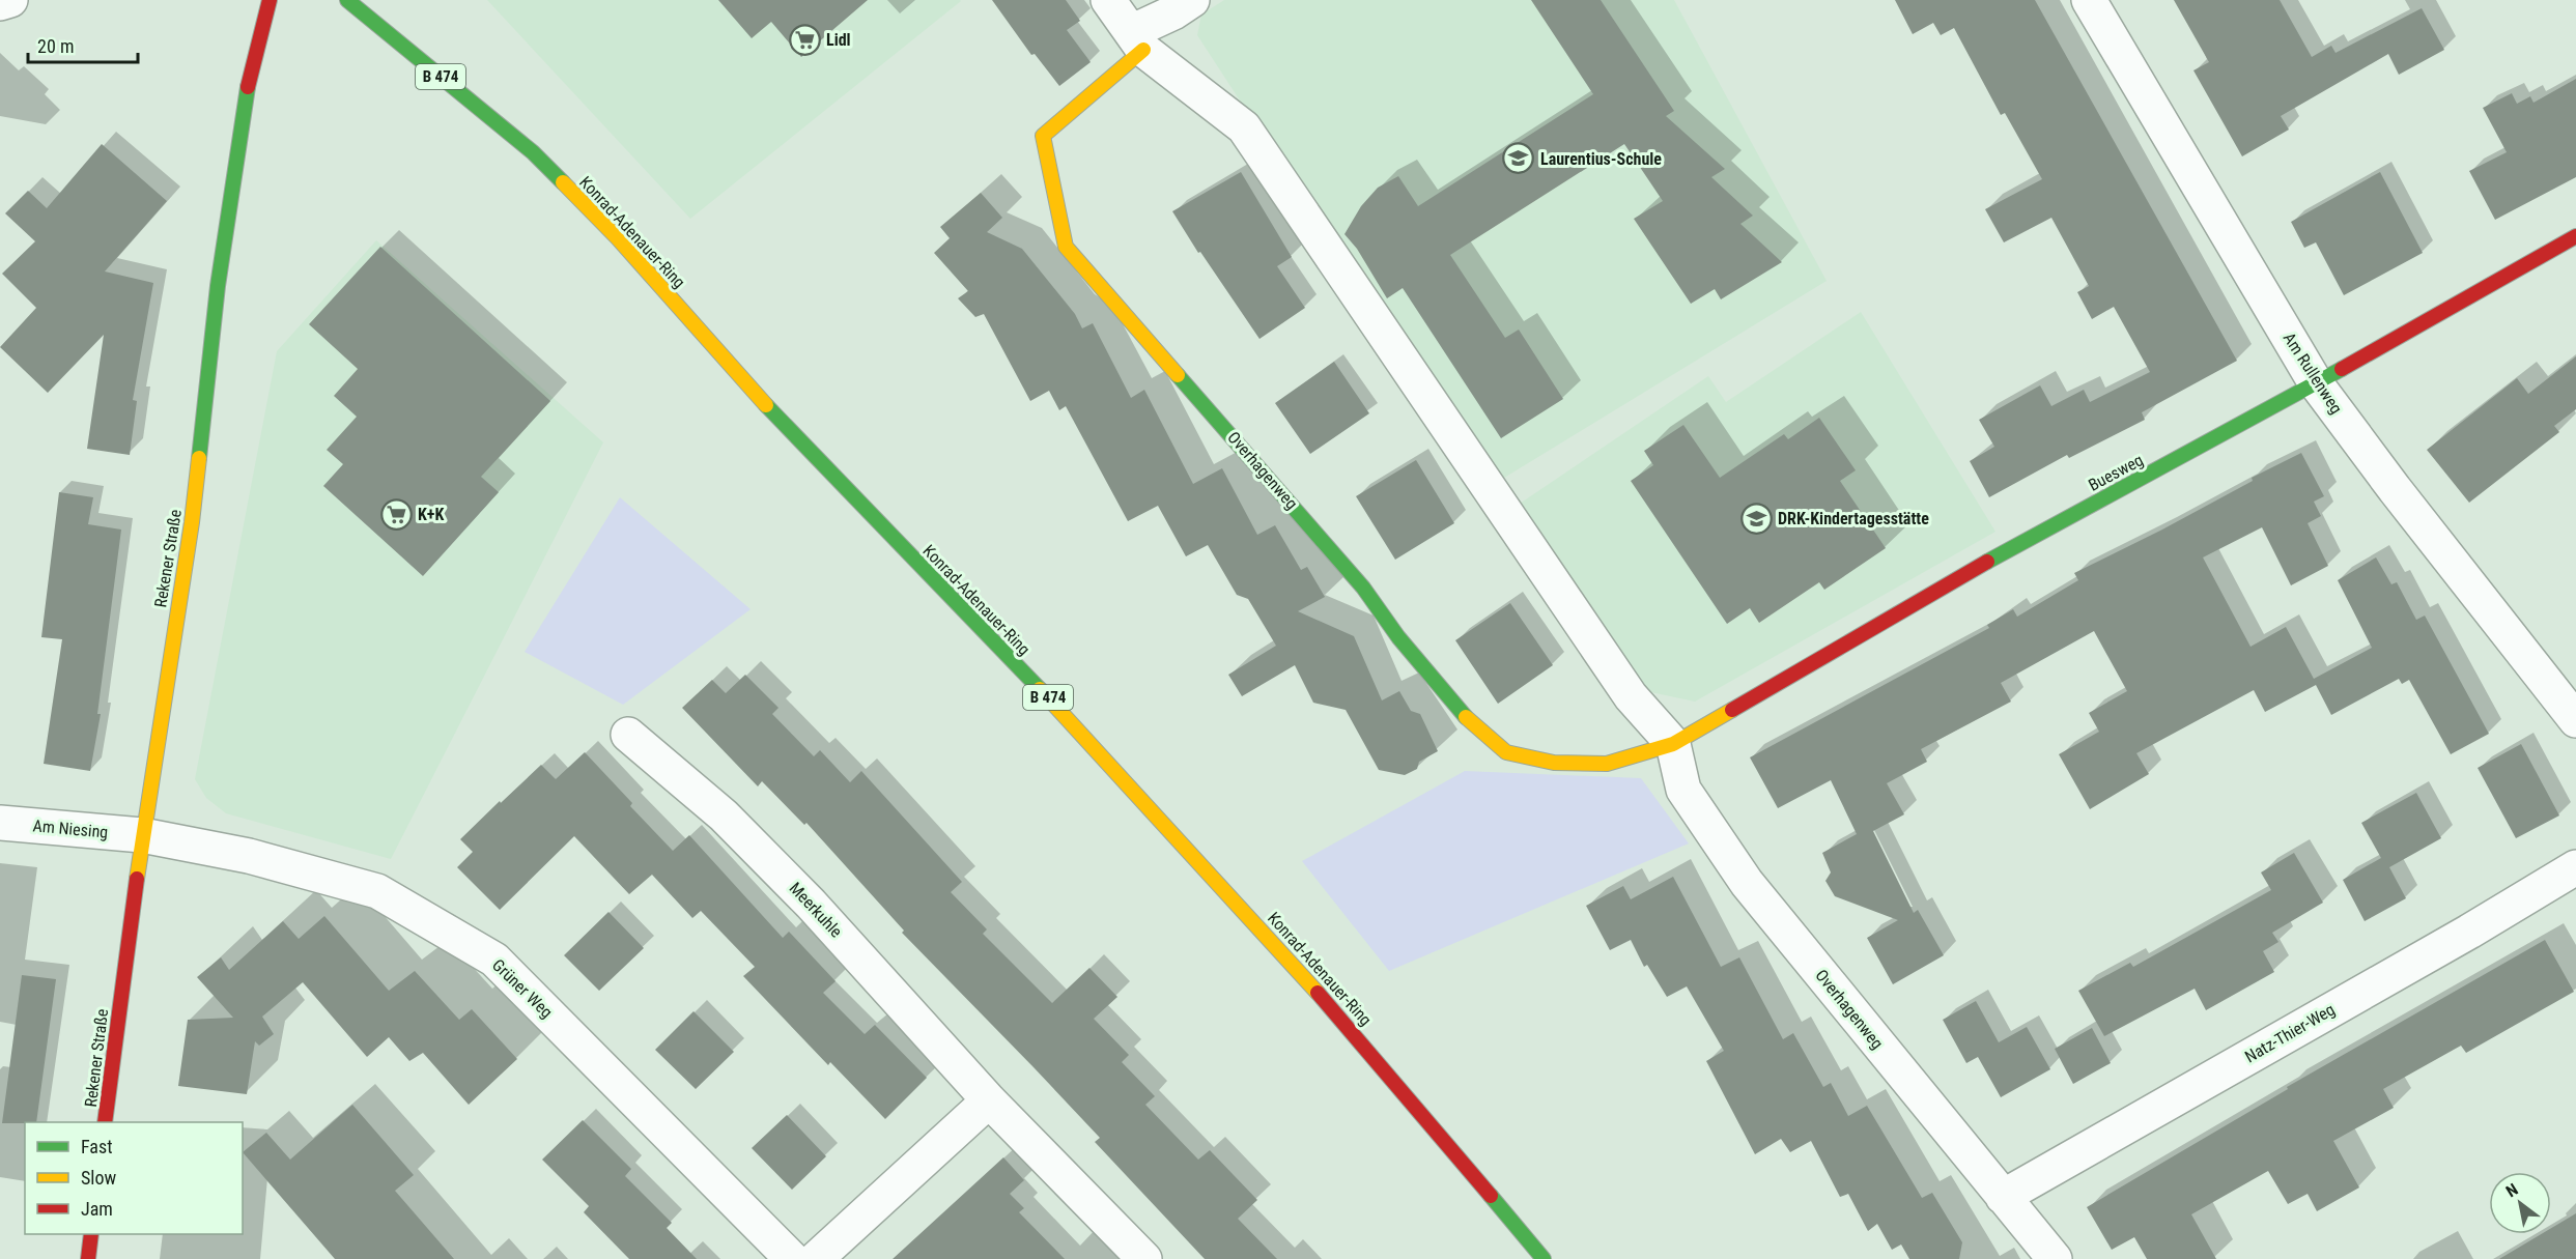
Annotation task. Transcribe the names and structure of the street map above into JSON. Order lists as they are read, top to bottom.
{
  "streets": {
    "street": [
      "B 474",
      "Konrad-Adenauer-Ring",
      "Am Rullenweg",
      "Overhagenweg",
      "Buesweg",
      "Rekener Straße",
      "Am Niesing",
      "Meerkuhle",
      "Grüner Weg",
      "Natz-Thier-Weg"
    ]
  },
  "crossings": [
    ["Am Rullenweg", "Buesweg"],
    ["Overhagenweg", "Buesweg"],
    ["Overhagenweg", "Natz-Thier-Weg"],
    ["Rekener Straße", "Am Niesing"],
    ["Rekener Straße", "Grüner Weg"],
    ["Am Niesing", "Grüner Weg"]
  ],
  "places": {
    "supermarket": ["Lidl", "K+K"],
    "school or university": ["Laurentius-Schule", "DRK-Kindertagesstätte"]
  },
  "legend": ["Fast", "Slow", "Jam"],
  "scale_bar": "20 m",
  "north": "top left"
}
